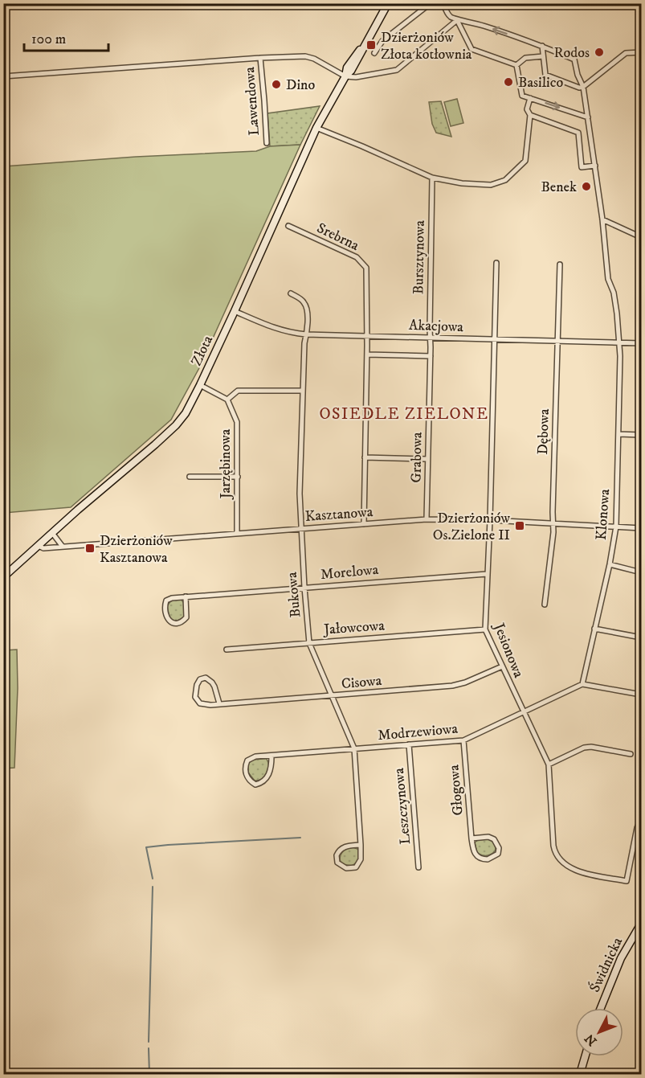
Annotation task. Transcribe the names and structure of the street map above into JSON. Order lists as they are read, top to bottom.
{
  "streets": {
    "street": [
      "Lawendowa",
      "Srebrna",
      "Bursztynowa",
      "Akacjowa",
      "Złota",
      "Dębowa",
      "Grabowa",
      "Jarzębinowa",
      "Kasztanowa",
      "Klonowa",
      "Morelowa",
      "Bukowa",
      "Jałowcowa",
      "Jesionowa",
      "Cisowa",
      "Modrzewiowa",
      "Głogowa",
      "Leszczynowa",
      "Świdnicka"
    ]
  },
  "crossings": [
    ["Lawendowa", "Złota"],
    ["Srebrna", "Akacjowa"],
    ["Srebrna", "Kasztanowa"],
    ["Bursztynowa", "Akacjowa"],
    ["Bursztynowa", "Grabowa"],
    ["Akacjowa", "Złota"],
    ["Akacjowa", "Dębowa"],
    ["Akacjowa", "Grabowa"],
    ["Akacjowa", "Klonowa"],
    ["Akacjowa", "Bukowa"],
    ["Akacjowa", "Jesionowa"],
    ["Złota", "Kasztanowa"],
    ["Dębowa", "Kasztanowa"],
    ["Grabowa", "Kasztanowa"],
    ["Jarzębinowa", "Kasztanowa"],
    ["Kasztanowa", "Klonowa"],
    ["Kasztanowa", "Bukowa"],
    ["Kasztanowa", "Jesionowa"],
    ["Klonowa", "Modrzewiowa"],
    ["Morelowa", "Bukowa"],
    ["Morelowa", "Jesionowa"],
    ["Bukowa", "Jałowcowa"],
    ["Bukowa", "Cisowa"],
    ["Bukowa", "Modrzewiowa"],
    ["Jałowcowa", "Jesionowa"],
    ["Jesionowa", "Cisowa"],
    ["Jesionowa", "Modrzewiowa"],
    ["Modrzewiowa", "Głogowa"],
    ["Modrzewiowa", "Leszczynowa"]
  ],
  "districts": ["OSIEDLE ZIELONE"],
  "places": {
    "transit": ["Dzierżoniów Złota kotłownia", "Dzierżoniów Os.Zielone II", "Dzierżoniów Kasztanowa"],
    "other": [
      "Rodos",
      "Basilico",
      "Dino",
      "Benek"
    ]
  },
  "scale_bar": "100 m",
  "north": "bottom left"
}
